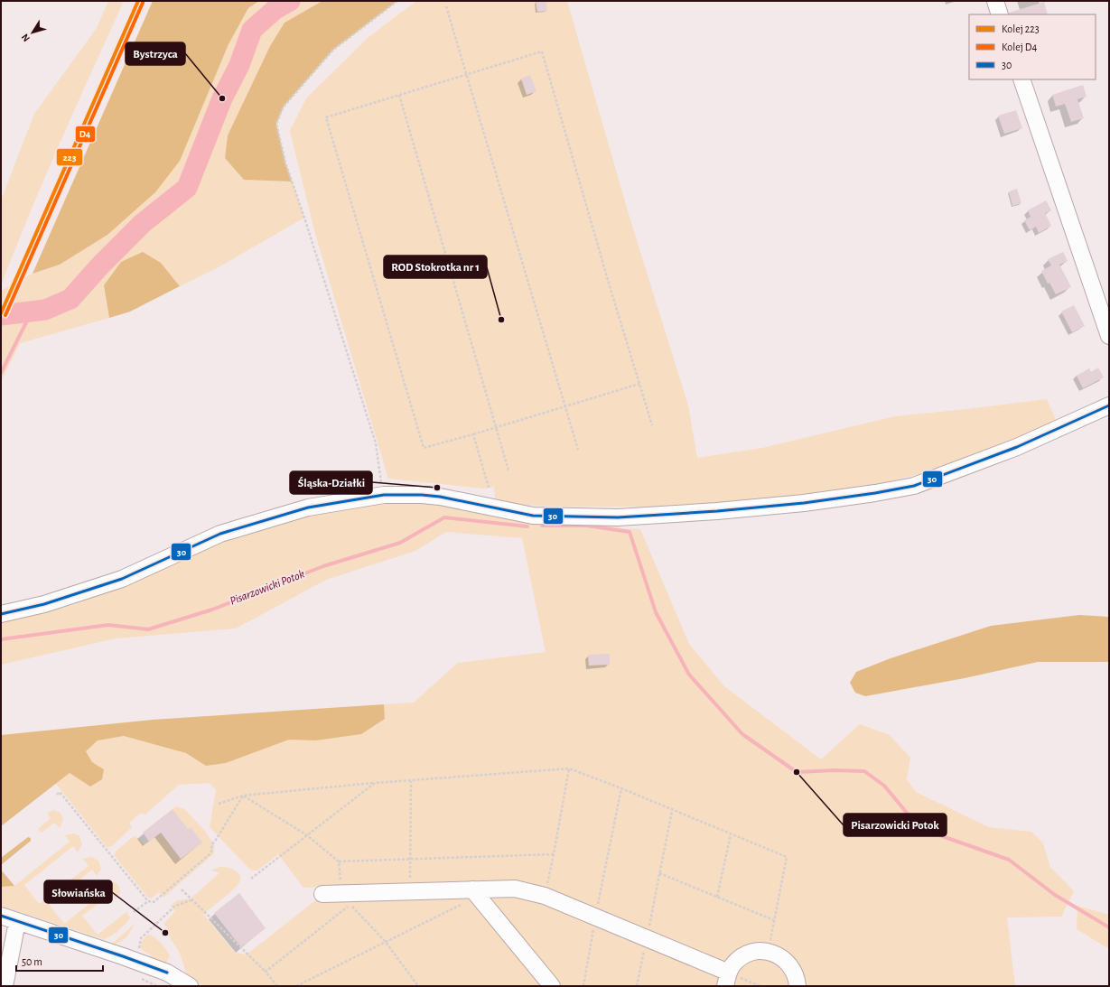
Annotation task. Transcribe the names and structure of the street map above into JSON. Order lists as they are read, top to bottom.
{
  "water": ["Pisarzowicki Potok"],
  "places": [
    "Bystrzyca",
    "ROD Stokrotka nr 1",
    "Śląska-Działki",
    "Pisarzowicki Potok",
    "Słowiańska"
  ],
  "lines": ["rail line 223", "rail line D4", "transit line 30"],
  "legend": ["Kolej 223", "Kolej D4", "30"],
  "scale_bar": "50 m",
  "north": "bottom left"
}
